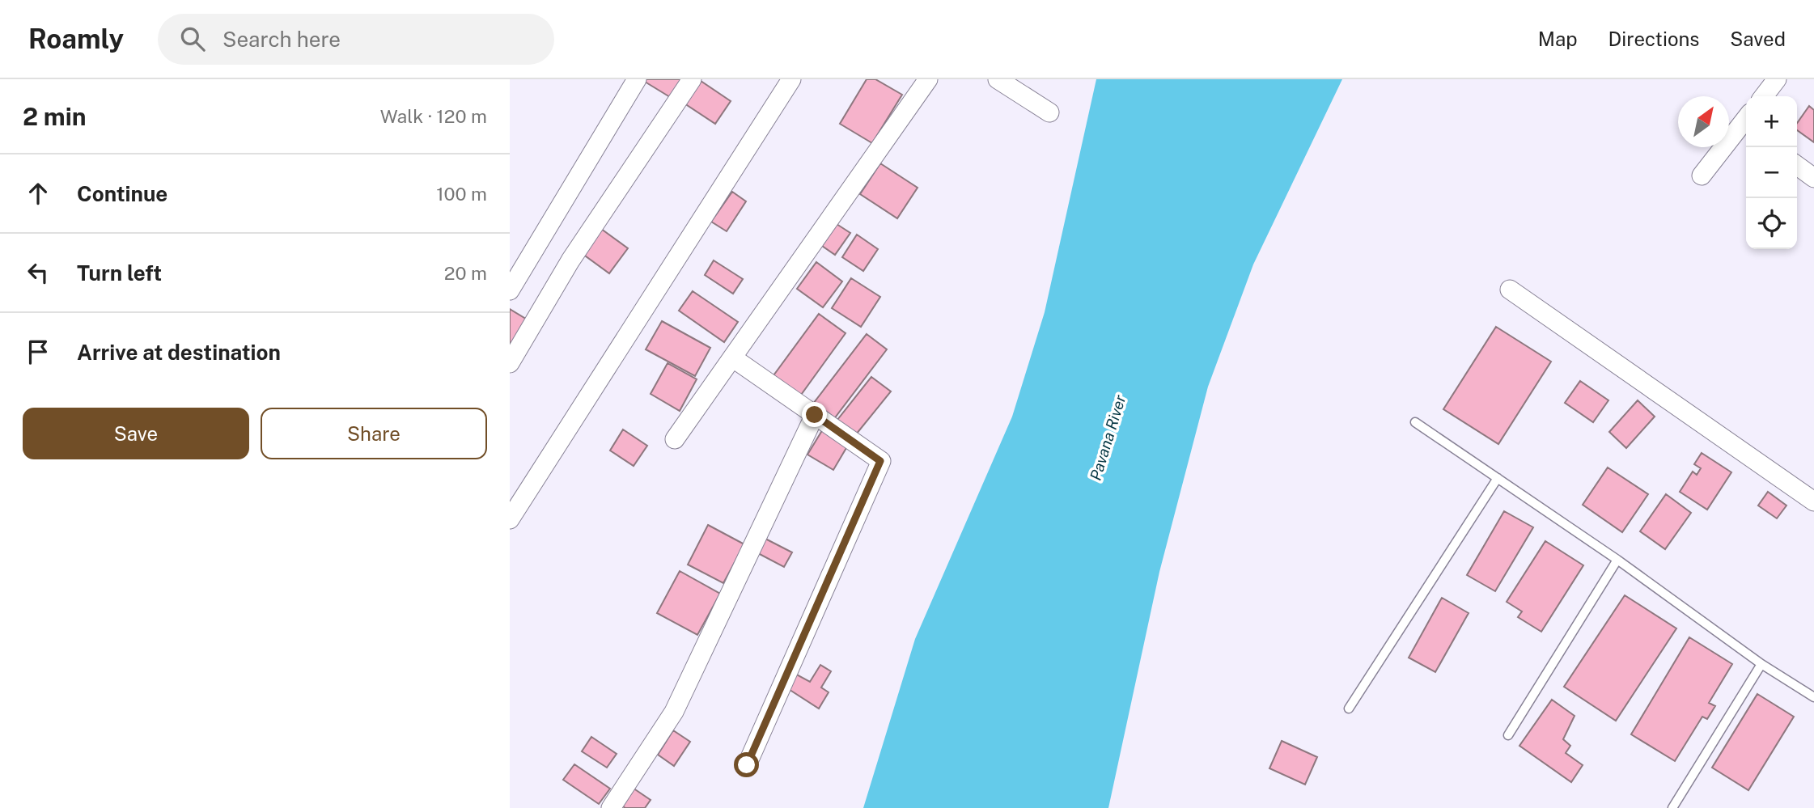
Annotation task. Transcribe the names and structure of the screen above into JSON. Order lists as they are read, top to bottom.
{
  "water": ["Pavana River"],
  "north": "top right",
  "page": {
    "header": "Roamly",
    "search": "Search here",
    "nav": ["Map", "Directions", "Saved"],
    "heading": ["2 min", "Walk · 120 m"],
    "map_buttons": ["+", "−"],
    "list": [
      ["Continue", "100 m"],
      ["Turn left", "20 m"],
      "Arrive at destination"
    ],
    "buttons": ["Save", "Share"]
  }
}
